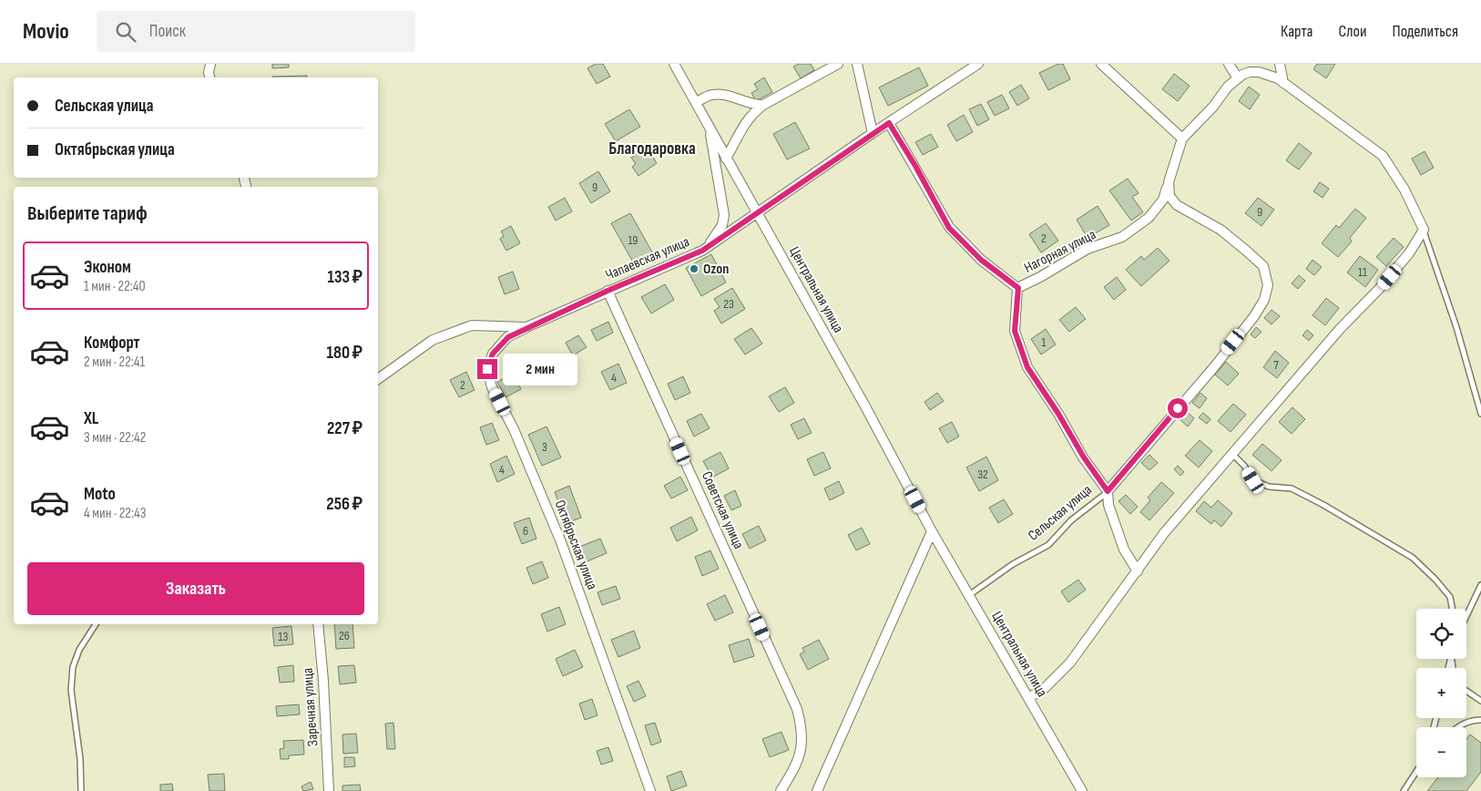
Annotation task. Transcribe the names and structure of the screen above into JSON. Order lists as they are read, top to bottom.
{
  "streets": {
    "street": [
      "Нагорная улица",
      "Чапаевская улица",
      "Центральная улица",
      "Советская улица",
      "Сельская улица",
      "Октябрьская улица",
      "Заречная улица"
    ]
  },
  "crossings": [
    ["Нагорная улица", "Сельская улица"],
    ["Чапаевская улица", "Центральная улица"],
    ["Чапаевская улица", "Советская улица"],
    ["Чапаевская улица", "Октябрьская улица"],
    ["Центральная улица", "Сельская улица"]
  ],
  "districts": ["Благодаровка"],
  "places": ["Ozon"],
  "house_numbers": [
    "9",
    "9",
    "2",
    "19",
    "11",
    "23",
    "1",
    "7",
    "4",
    "2",
    "3",
    "4",
    "32",
    "6",
    "26",
    "13"
  ],
  "page": {
    "header": "Movio",
    "search": "Поиск",
    "nav": ["Карта", "Слои", "Поделиться"],
    "banner": ["Сельская улица", "Октябрьская улица"],
    "heading": "Выберите тариф",
    "list": [
      {
        "name": "Эконом",
        "note": "1 мин · 22:40",
        "value": "133 ₽"
      },
      {
        "name": "Комфорт",
        "note": "2 мин · 22:41",
        "value": "180 ₽"
      },
      {
        "name": "XL",
        "note": "3 мин · 22:42",
        "value": "227 ₽"
      },
      {
        "name": "Moto",
        "note": "4 мин · 22:43",
        "value": "256 ₽"
      }
    ],
    "bubble": "2 мин",
    "buttons": "Заказать",
    "map_buttons": ["+", "−"]
  }
}
